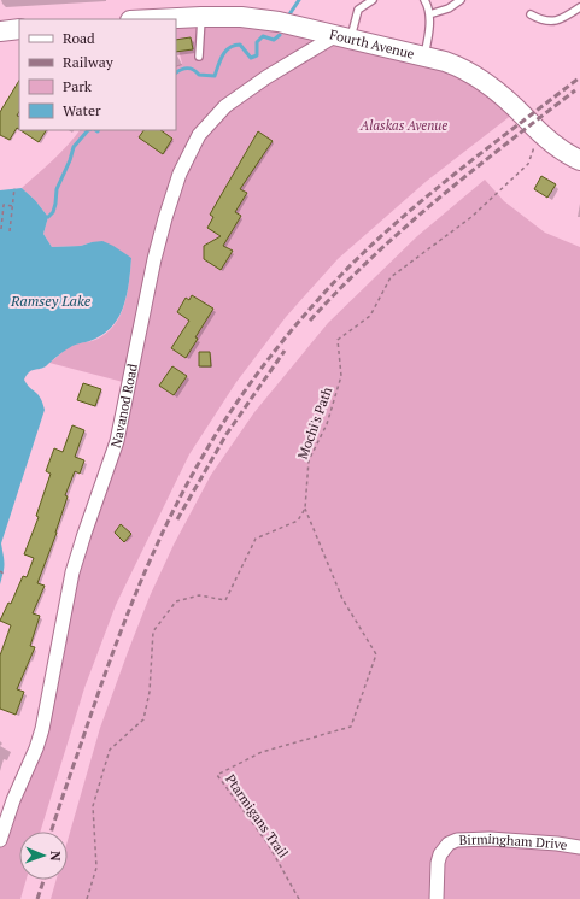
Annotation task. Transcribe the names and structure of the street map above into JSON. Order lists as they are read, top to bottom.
{
  "streets": {
    "street": ["Fourth Avenue", "Navanod Road", "Birmingham Drive"],
    "path": ["Mochi's Path", "Ptarmigans Trail"]
  },
  "crossings": [
    ["Fourth Avenue", "Navanod Road"],
    ["Fourth Avenue", "Mochi's Path"],
    ["Mochi's Path", "Ptarmigans Trail"]
  ],
  "water": ["Ramsey Lake"],
  "parks": ["Alaskas Avenue"],
  "legend": [
    "Road",
    "Railway",
    "Park",
    "Water"
  ],
  "north": "right"
}
